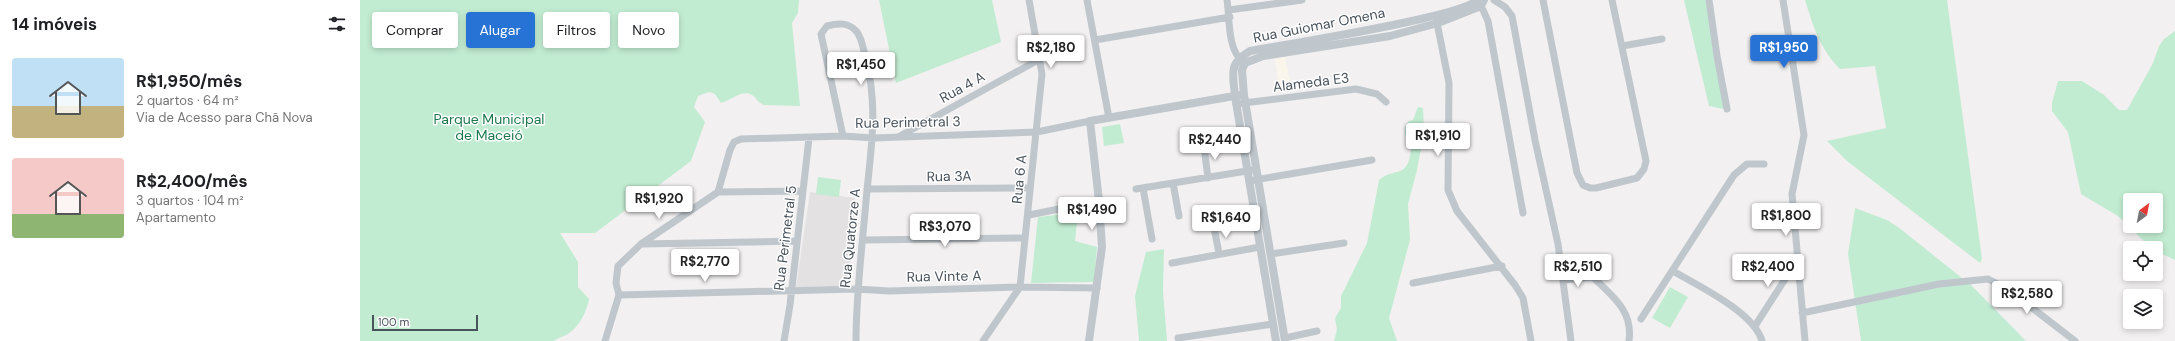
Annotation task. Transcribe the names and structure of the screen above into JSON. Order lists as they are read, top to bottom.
{
  "streets": {
    "street": [
      "Rua Guiomar Omena",
      "Alameda E3",
      "Rua 4 A",
      "Rua Perimetral 3",
      "Rua 3A",
      "Rua 6 A",
      "Rua Perimetral 5",
      "Rua Quatorze A",
      "Rua Vinte A"
    ]
  },
  "crossings": [
    ["Rua 4 A", "Rua Perimetral 3"],
    ["Rua 4 A", "Rua 6 A"],
    ["Rua Perimetral 3", "Rua 6 A"],
    ["Rua Perimetral 3", "Rua Perimetral 5"],
    ["Rua Perimetral 3", "Rua Quatorze A"],
    ["Rua 3A", "Rua 6 A"],
    ["Rua 3A", "Rua Quatorze A"],
    ["Rua 6 A", "Rua Vinte A"],
    ["Rua Perimetral 5", "Rua Vinte A"],
    ["Rua Quatorze A", "Rua Vinte A"]
  ],
  "parks": ["Parque Municipal de Maceió"],
  "scale_bar": "100 m",
  "north": "top right",
  "page": {
    "heading": "14 imóveis",
    "chip": [
      "Comprar",
      "Alugar",
      "Filtros",
      "Novo"
    ],
    "price": [
      "R$2,180",
      "R$1,950",
      "R$1,450",
      "R$1,910",
      "R$2,440",
      "R$1,920",
      "R$1,490",
      "R$1,800",
      "R$1,640",
      "R$3,070",
      "R$2,770",
      "R$2,510",
      "R$2,400",
      "R$2,580"
    ],
    "list": [
      {
        "name": "R$1,950/mês",
        "note": "2 quartos · 64 m² · Via de Acesso para Chã Nova"
      },
      {
        "name": "R$2,400/mês",
        "note": "3 quartos · 104 m² · Apartamento"
      }
    ],
    "scale": "100 m"
  }
}
